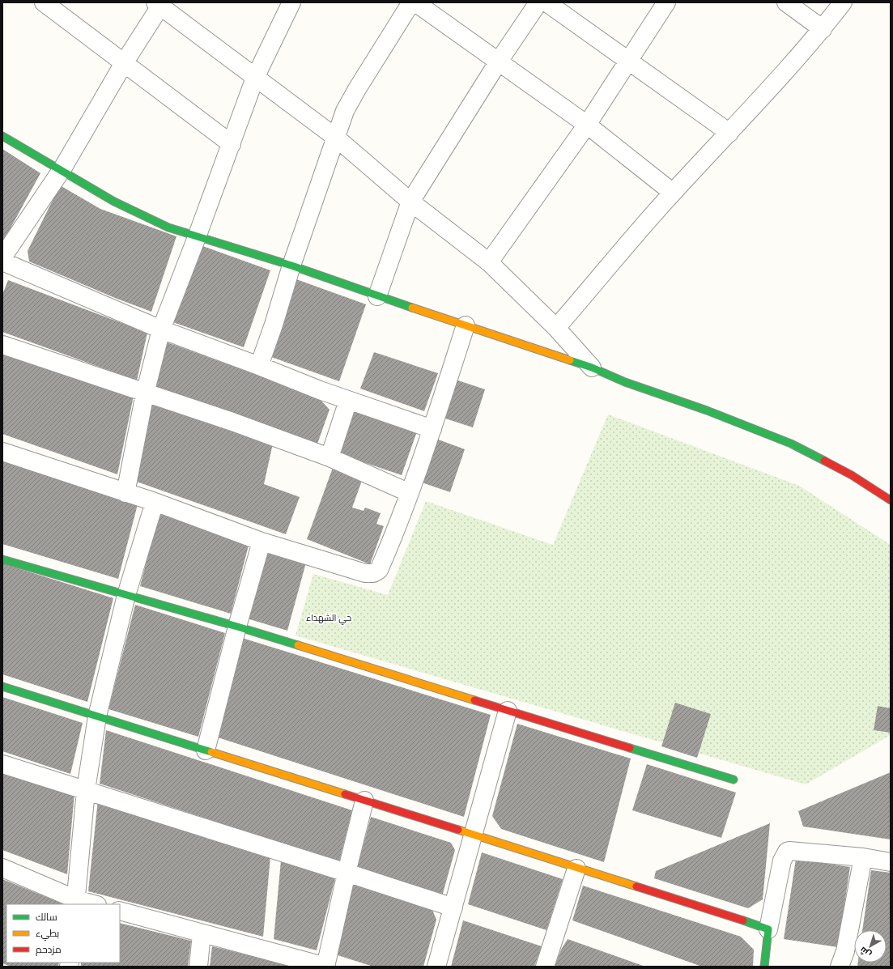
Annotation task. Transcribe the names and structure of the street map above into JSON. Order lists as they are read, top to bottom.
{
  "districts": ["حي الشهداء"],
  "legend": ["سالك", "بطيء", "مزدحم"],
  "north": "bottom left"
}
